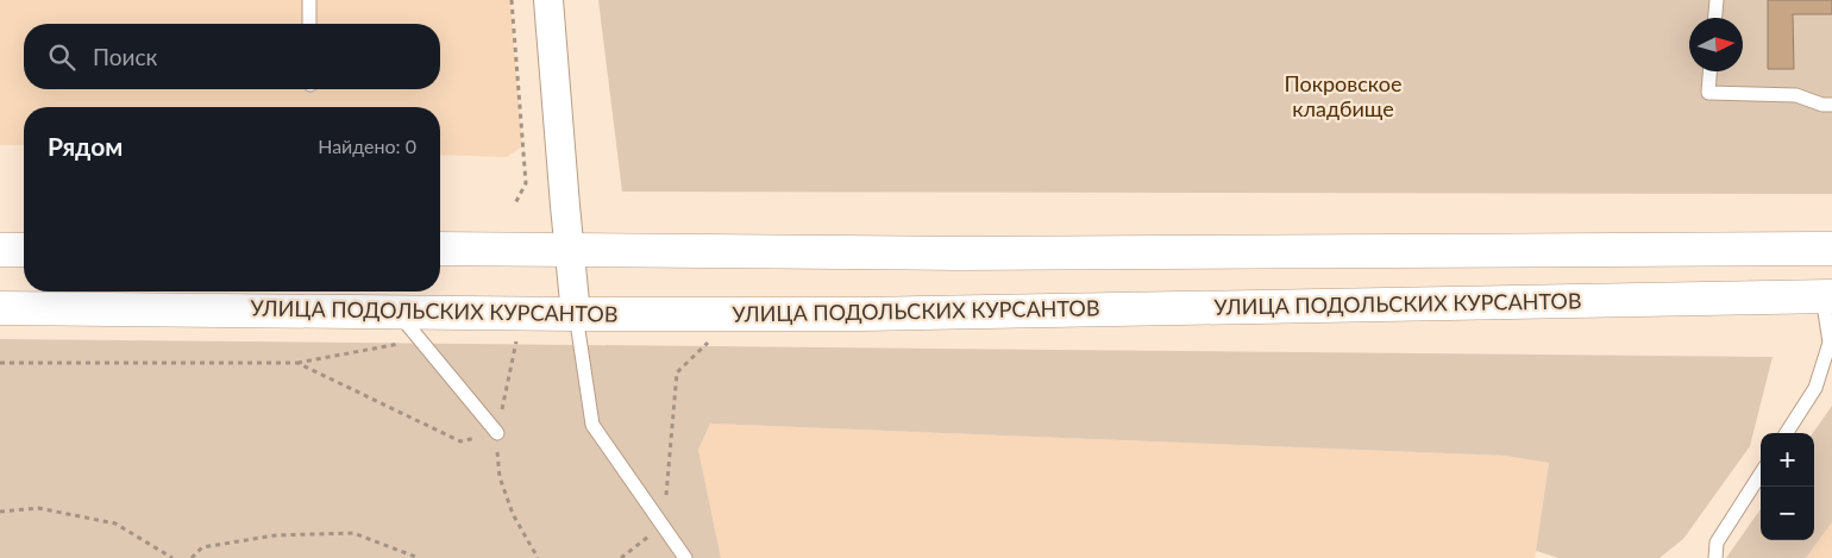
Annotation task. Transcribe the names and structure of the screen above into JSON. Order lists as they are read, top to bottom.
{
  "streets": {
    "main road": ["УЛИЦА ПОДОЛЬСКИХ КУРСАНТОВ"]
  },
  "parks": ["Покровское кладбище"],
  "north": "right",
  "page": {
    "search": "Поиск",
    "heading": ["Рядом", "Найдено: 0"],
    "map_buttons": ["+", "−"]
  }
}
